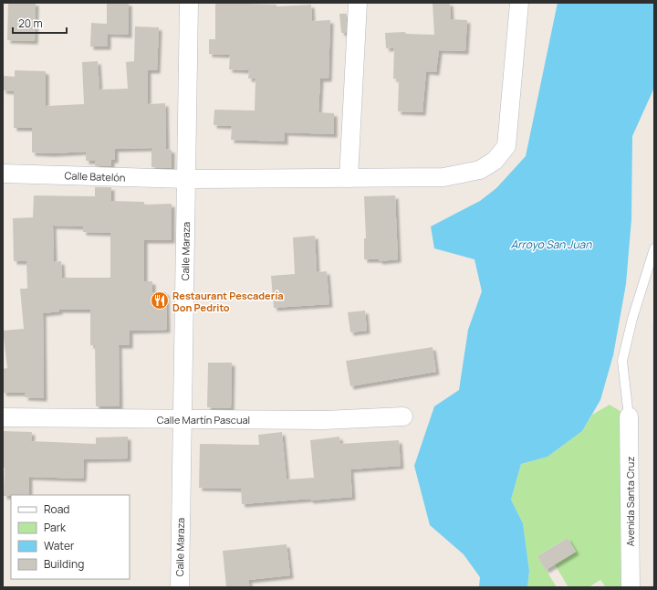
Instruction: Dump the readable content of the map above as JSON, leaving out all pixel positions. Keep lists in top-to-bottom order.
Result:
{
  "streets": {
    "street": [
      "Calle Batelón",
      "Calle Maraza",
      "Calle Martín Pascual",
      "Avenida Santa Cruz"
    ]
  },
  "crossings": [
    ["Calle Batelón", "Calle Maraza"],
    ["Calle Maraza", "Calle Martín Pascual"]
  ],
  "water": ["Arroyo San Juan"],
  "places": {
    "restaurant": ["Restaurant Pescadería Don Pedrito"]
  },
  "legend": [
    "Road",
    "Park",
    "Water",
    "Building"
  ],
  "scale_bar": "20 m"
}
